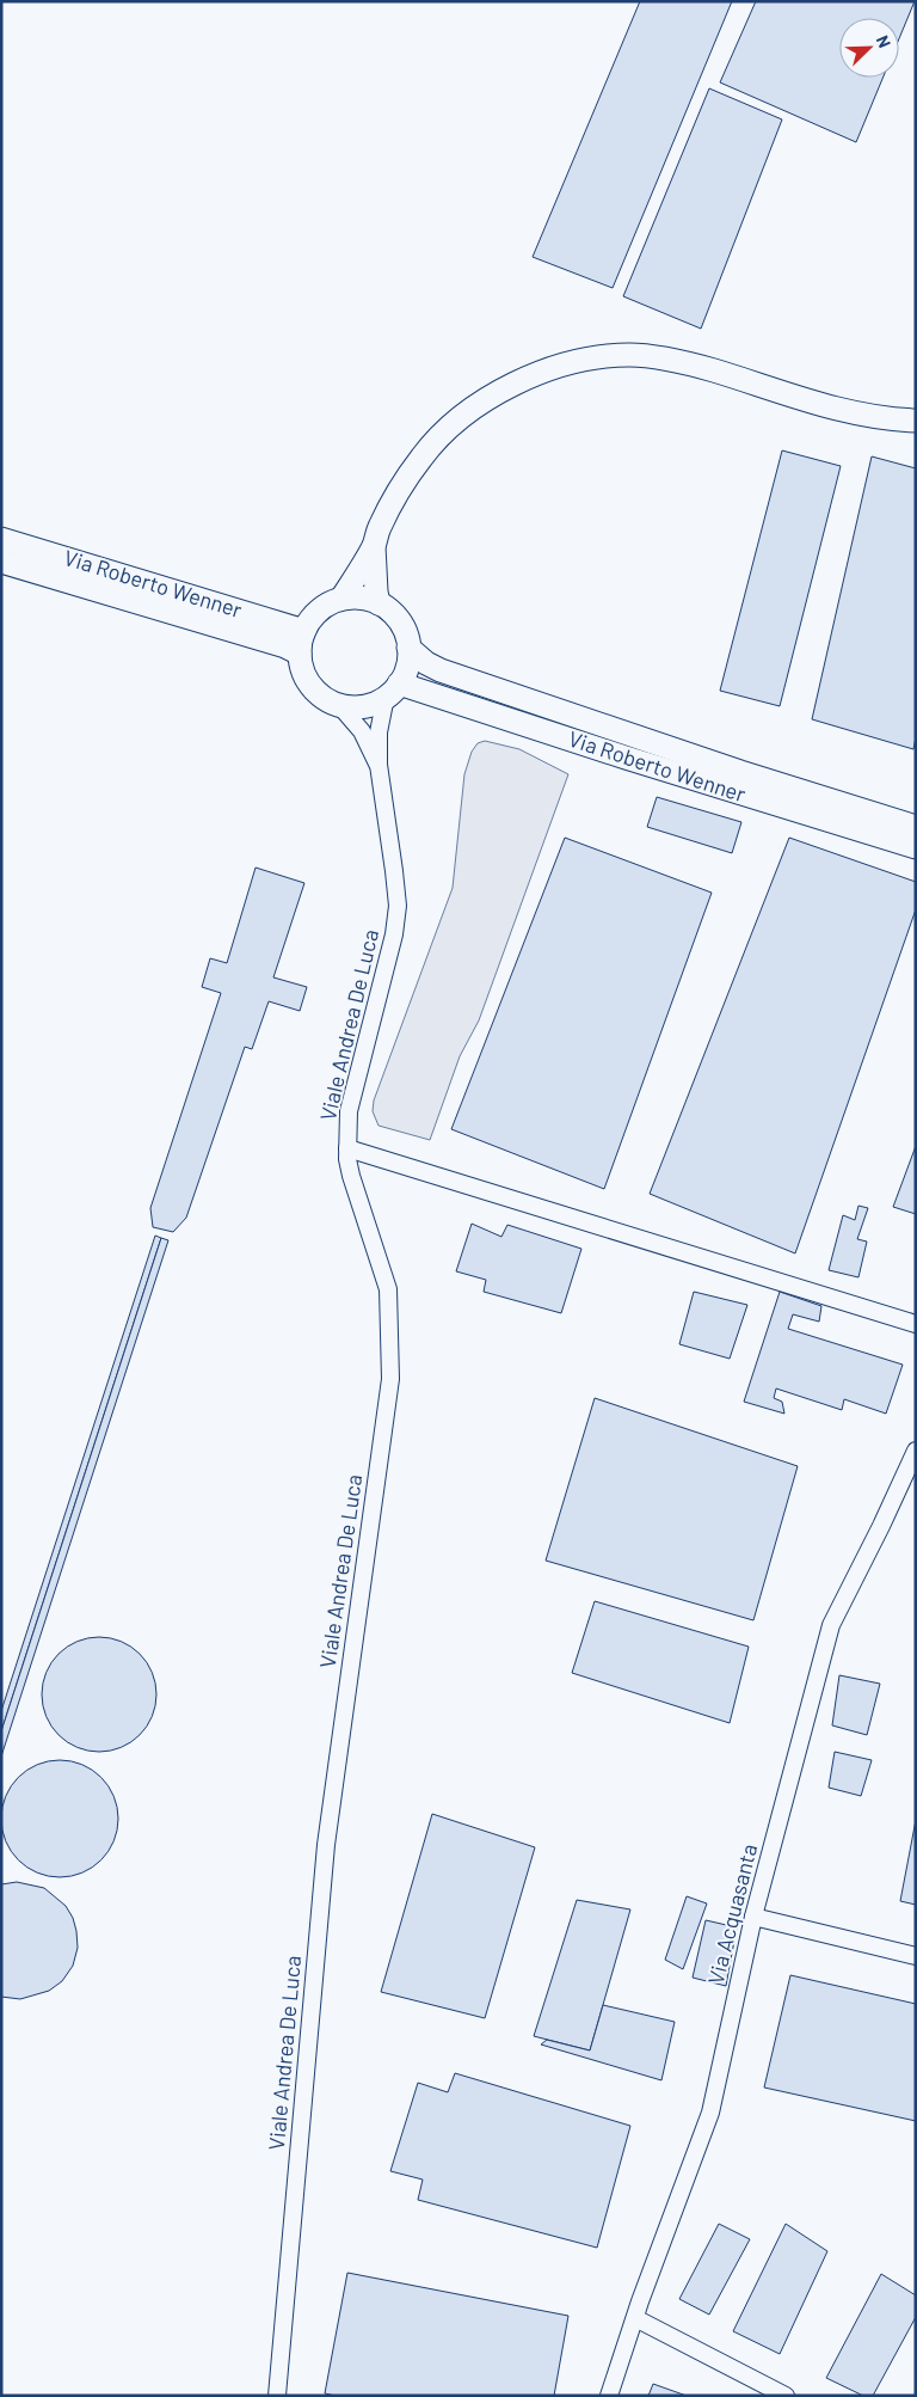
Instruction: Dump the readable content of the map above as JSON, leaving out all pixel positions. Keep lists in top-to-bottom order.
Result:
{
  "streets": {
    "main road": ["Via Roberto Wenner"],
    "street": ["Viale Andrea De Luca", "Via Acquasanta"]
  },
  "north": "top right"
}
